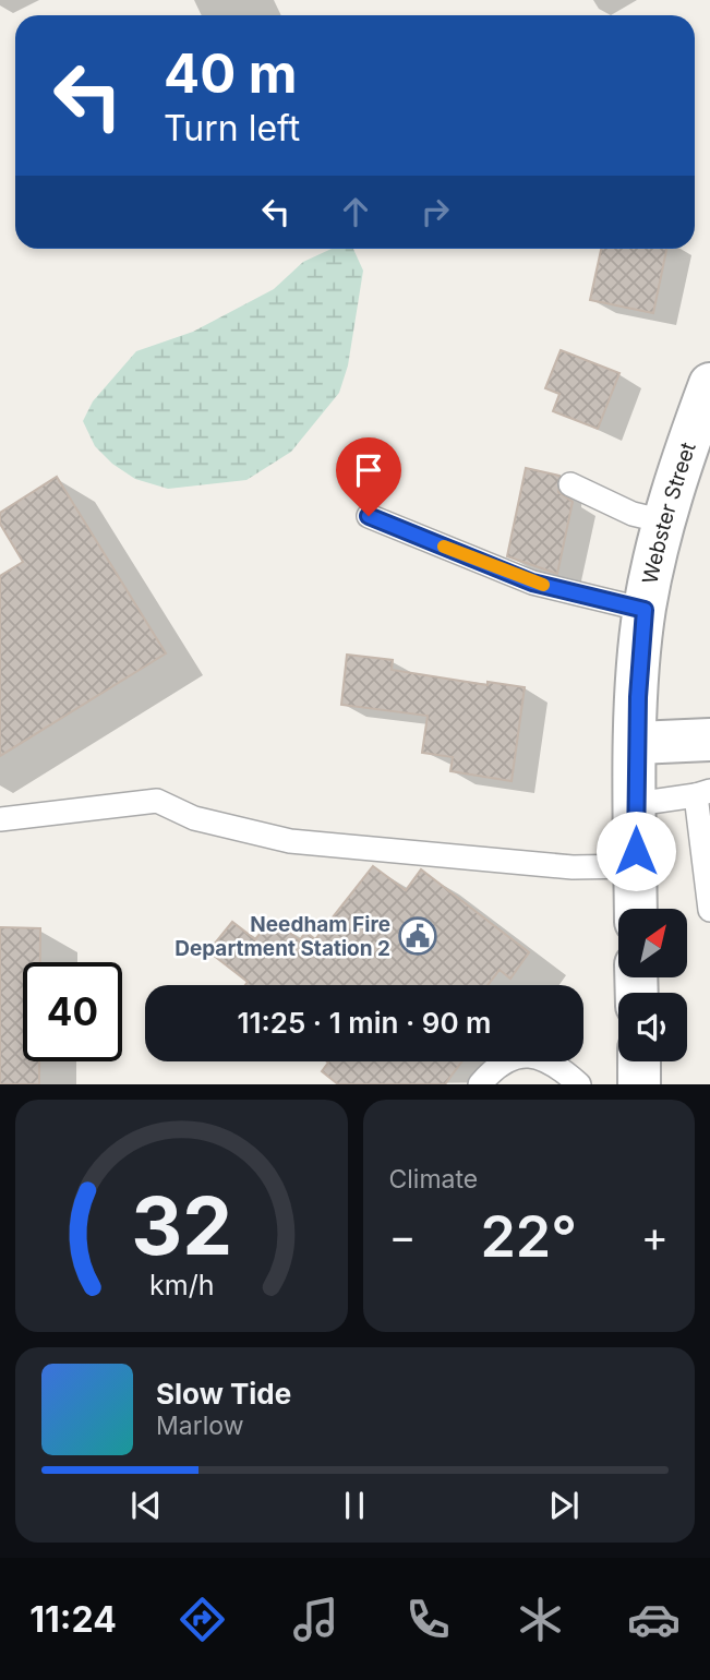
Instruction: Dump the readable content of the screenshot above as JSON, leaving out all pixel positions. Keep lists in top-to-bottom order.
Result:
{
  "streets": {
    "street": ["Webster Street"]
  },
  "places": {
    "public building": ["Needham Fire Department Station 2"]
  },
  "north": "top right",
  "page": {
    "turn": ["40 m", "Turn left"],
    "limit": "40",
    "trip": "11:25 · 1 min · 90 m",
    "tile": "Climate",
    "heat": ["−", "22°", "+"],
    "song": ["Slow Tide", "Marlow"],
    "tabs": "11:24",
    "gauge": ["32", "km/h"]
  }
}
